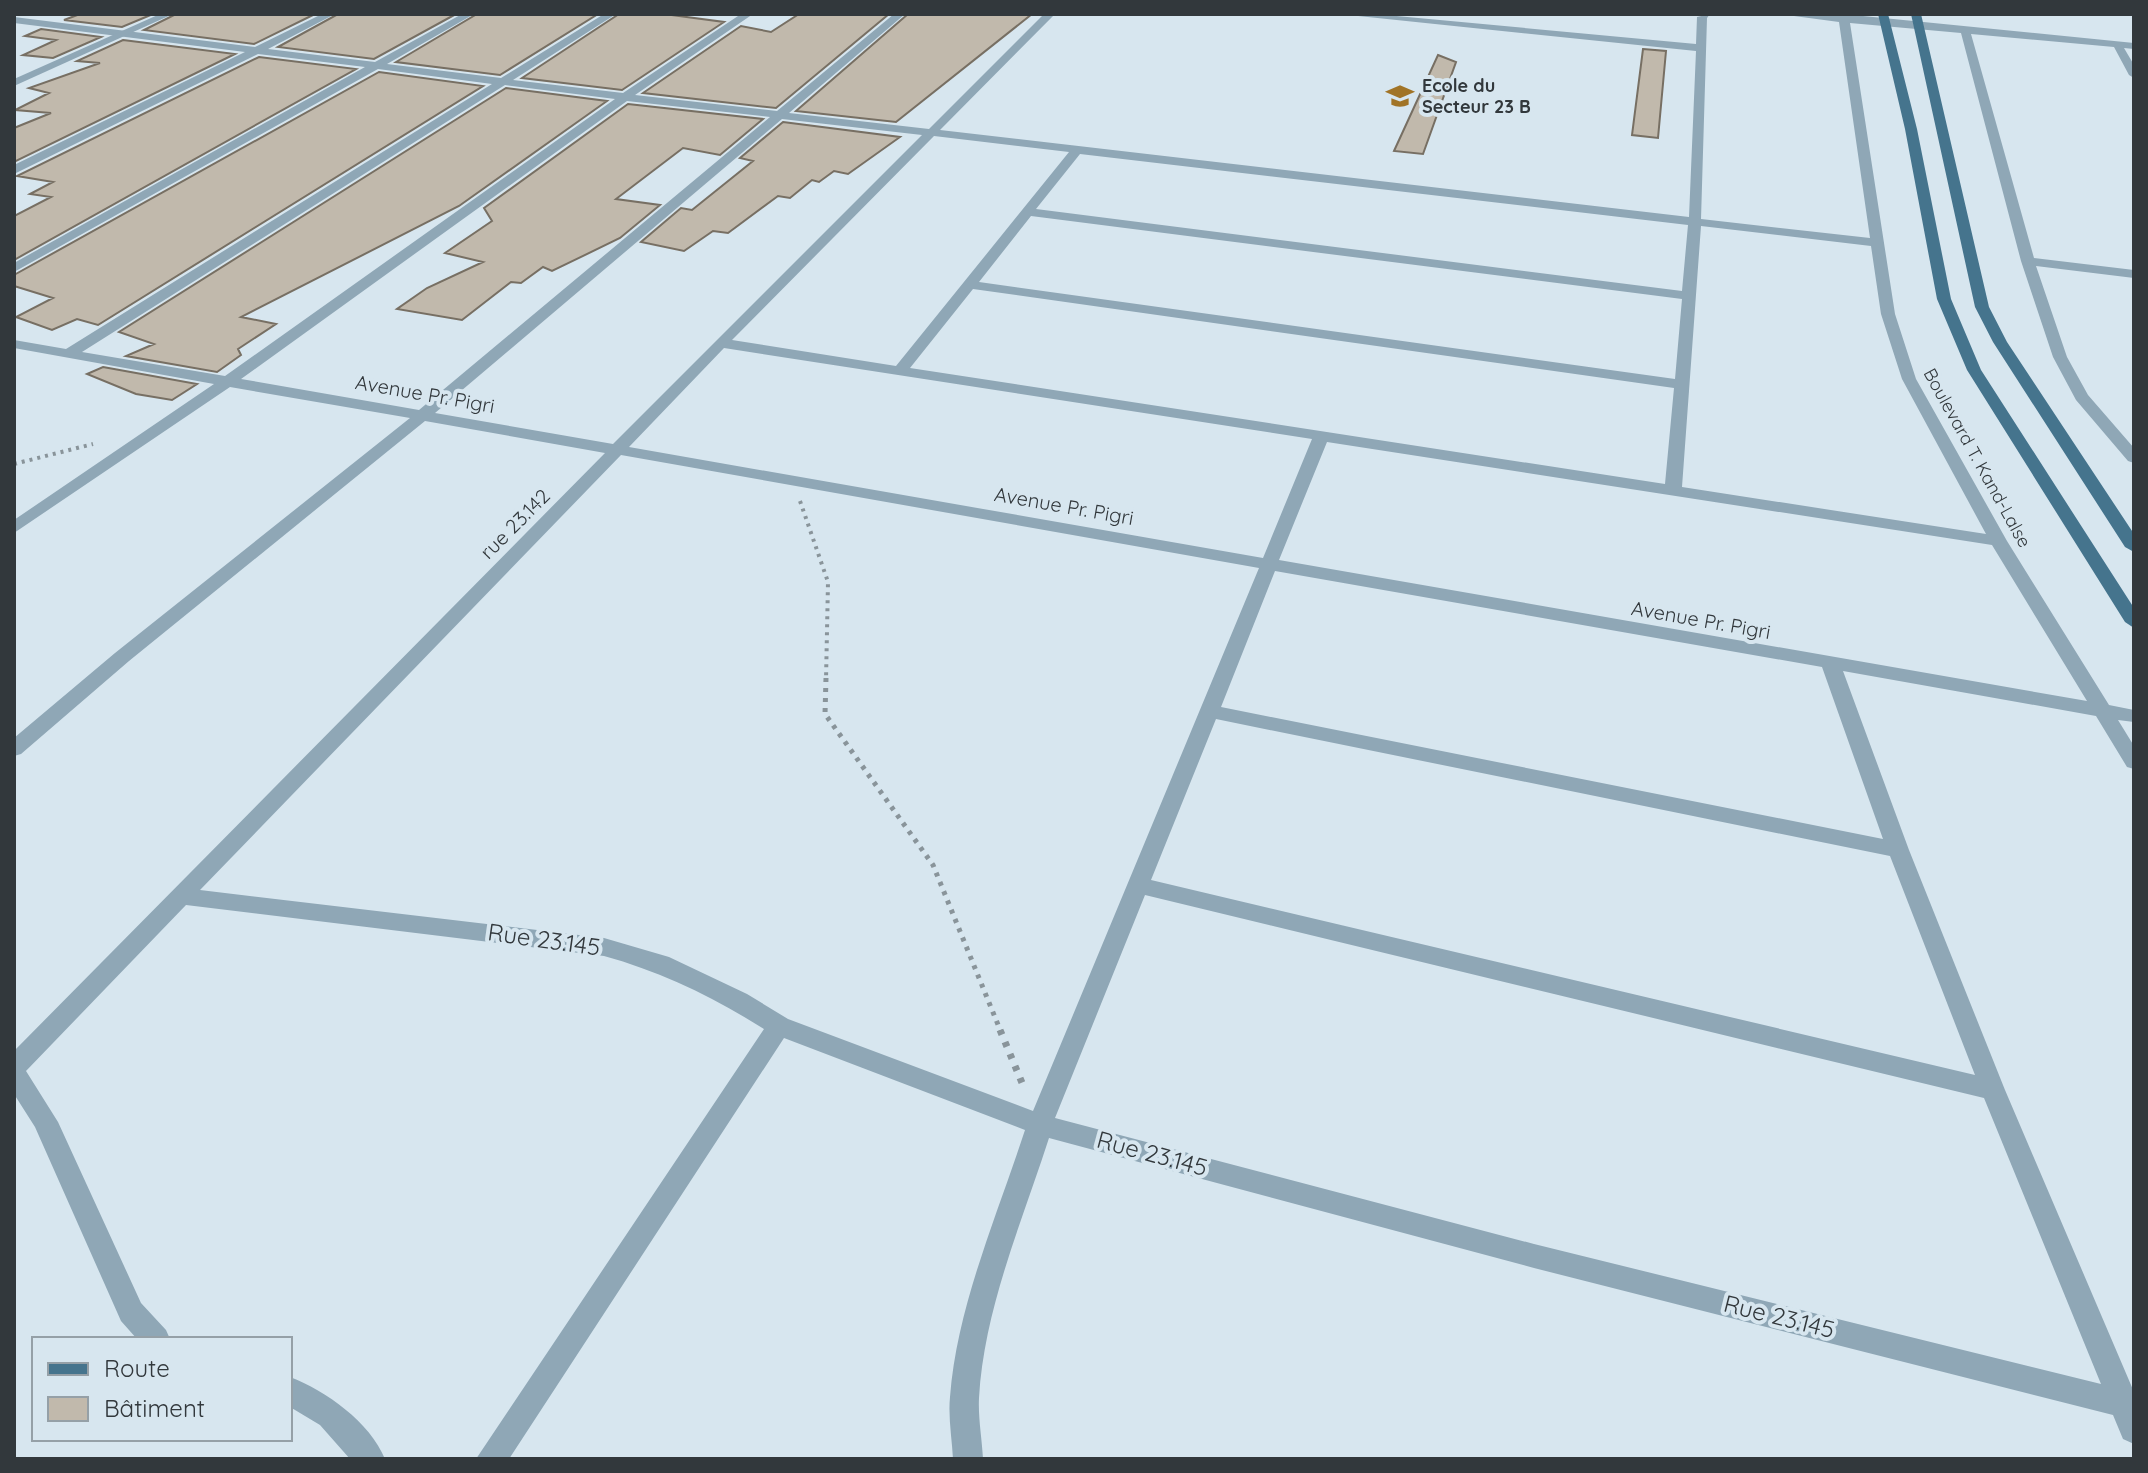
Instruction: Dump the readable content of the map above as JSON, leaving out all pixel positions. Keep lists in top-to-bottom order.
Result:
{
  "streets": {
    "street": [
      "Avenue Pr. Pigri",
      "Boulevard T. Kand-Lalse",
      "rue 23.142",
      "Rue 23.145"
    ]
  },
  "crossings": [
    ["Avenue Pr. Pigri", "Boulevard T. Kand-Lalse"],
    ["Avenue Pr. Pigri", "rue 23.142"],
    ["rue 23.142", "Rue 23.145"]
  ],
  "places": {
    "school or university": ["Ecole du Secteur 23 B"]
  },
  "legend": ["Route", "Bâtiment"]
}
